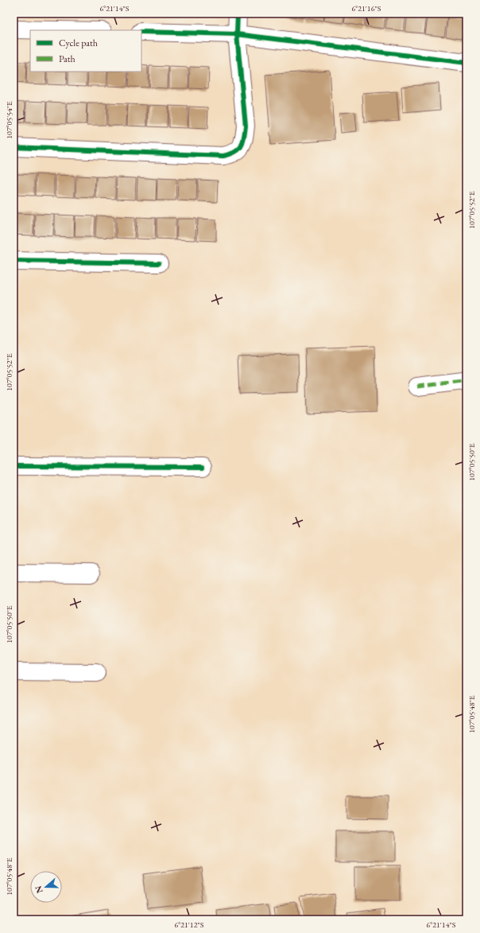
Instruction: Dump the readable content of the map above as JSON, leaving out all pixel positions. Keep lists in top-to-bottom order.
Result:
{
  "legend": ["Cycle path", "Path"],
  "north": "left",
  "coordinates": [
    "6°21'14\"S",
    "6°21'16\"S",
    "107°05'54\"E",
    "107°05'52\"E",
    "107°05'50\"E",
    "107°05'48\"E",
    "6°21'12\"S"
  ]
}
